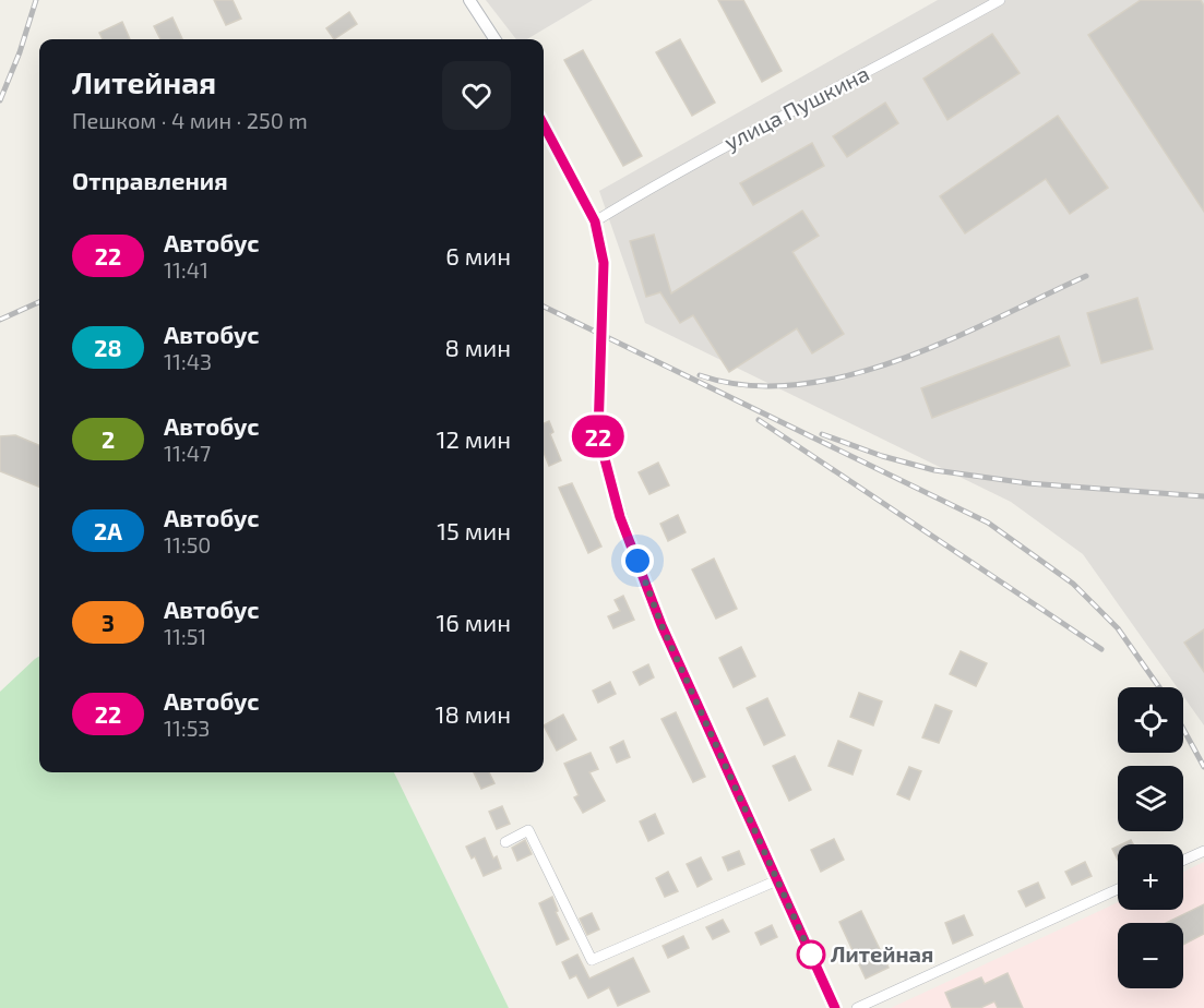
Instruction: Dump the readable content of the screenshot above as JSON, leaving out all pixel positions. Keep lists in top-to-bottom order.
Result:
{
  "streets": {
    "street": ["улица Пушкина"]
  },
  "places": ["Литейная"],
  "lines": ["bus line 22"],
  "page": {
    "on_map": "22",
    "heading": [
      ["Литейная", "Пешком · 4 мин · 250 m"],
      "Отправления"
    ],
    "list": [
      {
        "mark": "22",
        "name": "Автобус",
        "note": "11:41",
        "value": "6 мин"
      },
      {
        "mark": "28",
        "name": "Автобус",
        "note": "11:43",
        "value": "8 мин"
      },
      {
        "mark": "2",
        "name": "Автобус",
        "note": "11:47",
        "value": "12 мин"
      },
      {
        "mark": "2А",
        "name": "Автобус",
        "note": "11:50",
        "value": "15 мин"
      },
      {
        "mark": "3",
        "name": "Автобус",
        "note": "11:51",
        "value": "16 мин"
      },
      {
        "mark": "22",
        "name": "Автобус",
        "note": "11:53",
        "value": "18 мин"
      }
    ],
    "map_buttons": ["+", "−"]
  }
}
